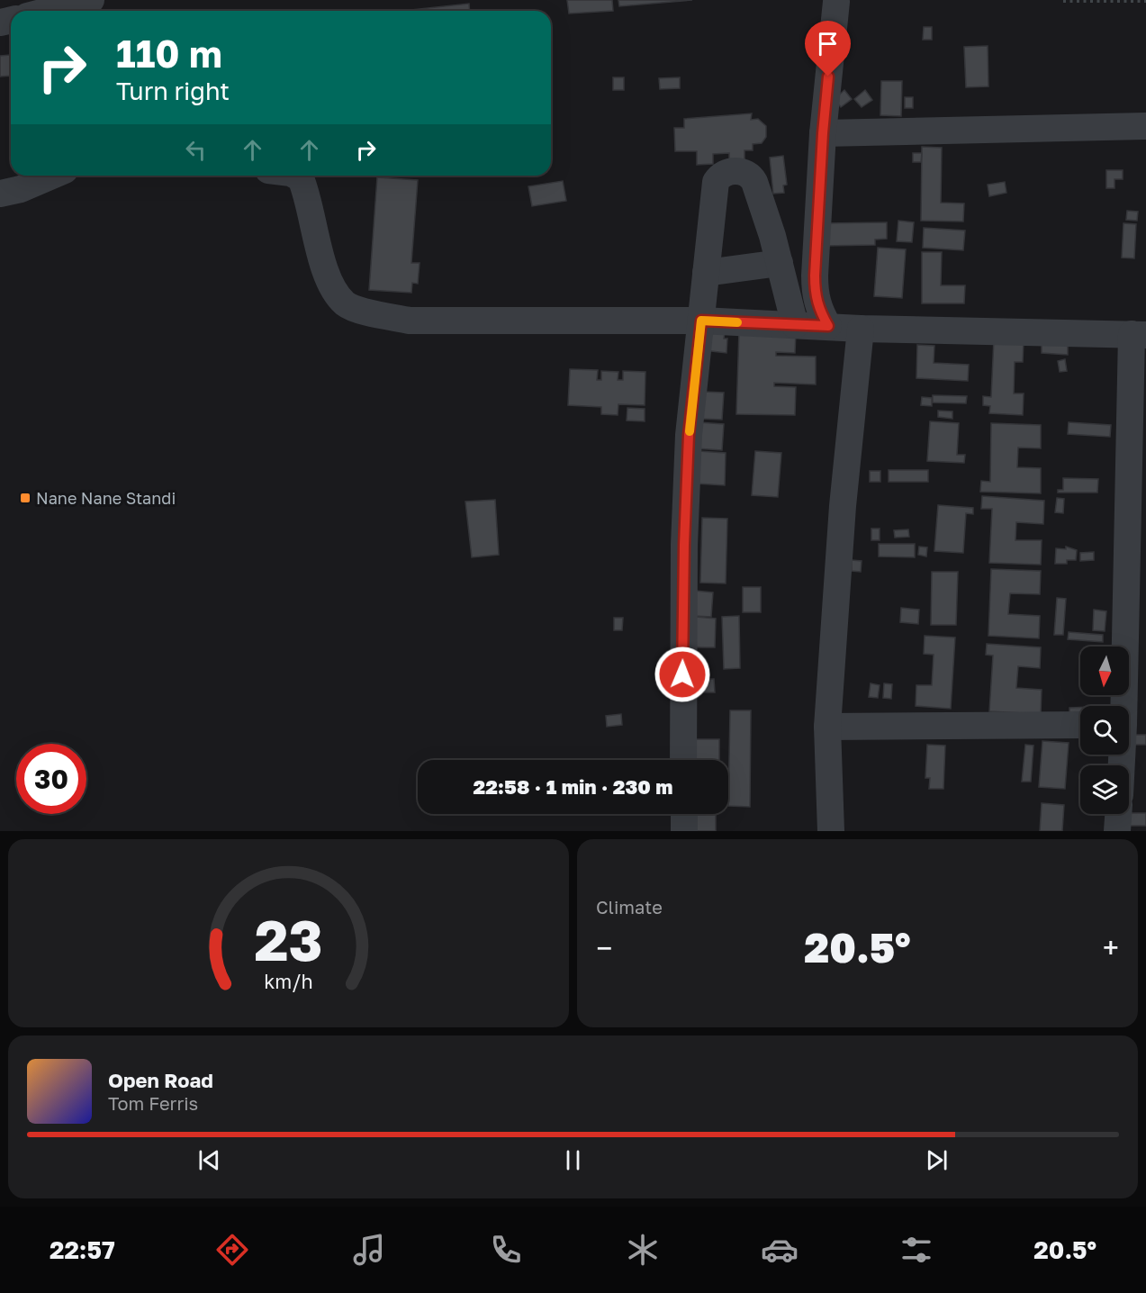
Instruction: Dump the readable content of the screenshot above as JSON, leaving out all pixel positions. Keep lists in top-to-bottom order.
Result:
{
  "places": {
    "transit": ["Nane Nane Standi"]
  },
  "north": "bottom",
  "page": {
    "turn": ["110 m", "Turn right"],
    "limit": "30",
    "trip": "22:58 · 1 min · 230 m",
    "tile": "Climate",
    "heat": ["−", "20.5°", "+"],
    "song": ["Open Road", "Tom Ferris"],
    "tabs": ["22:57", "20.5°"],
    "gauge": ["23", "km/h"]
  }
}
